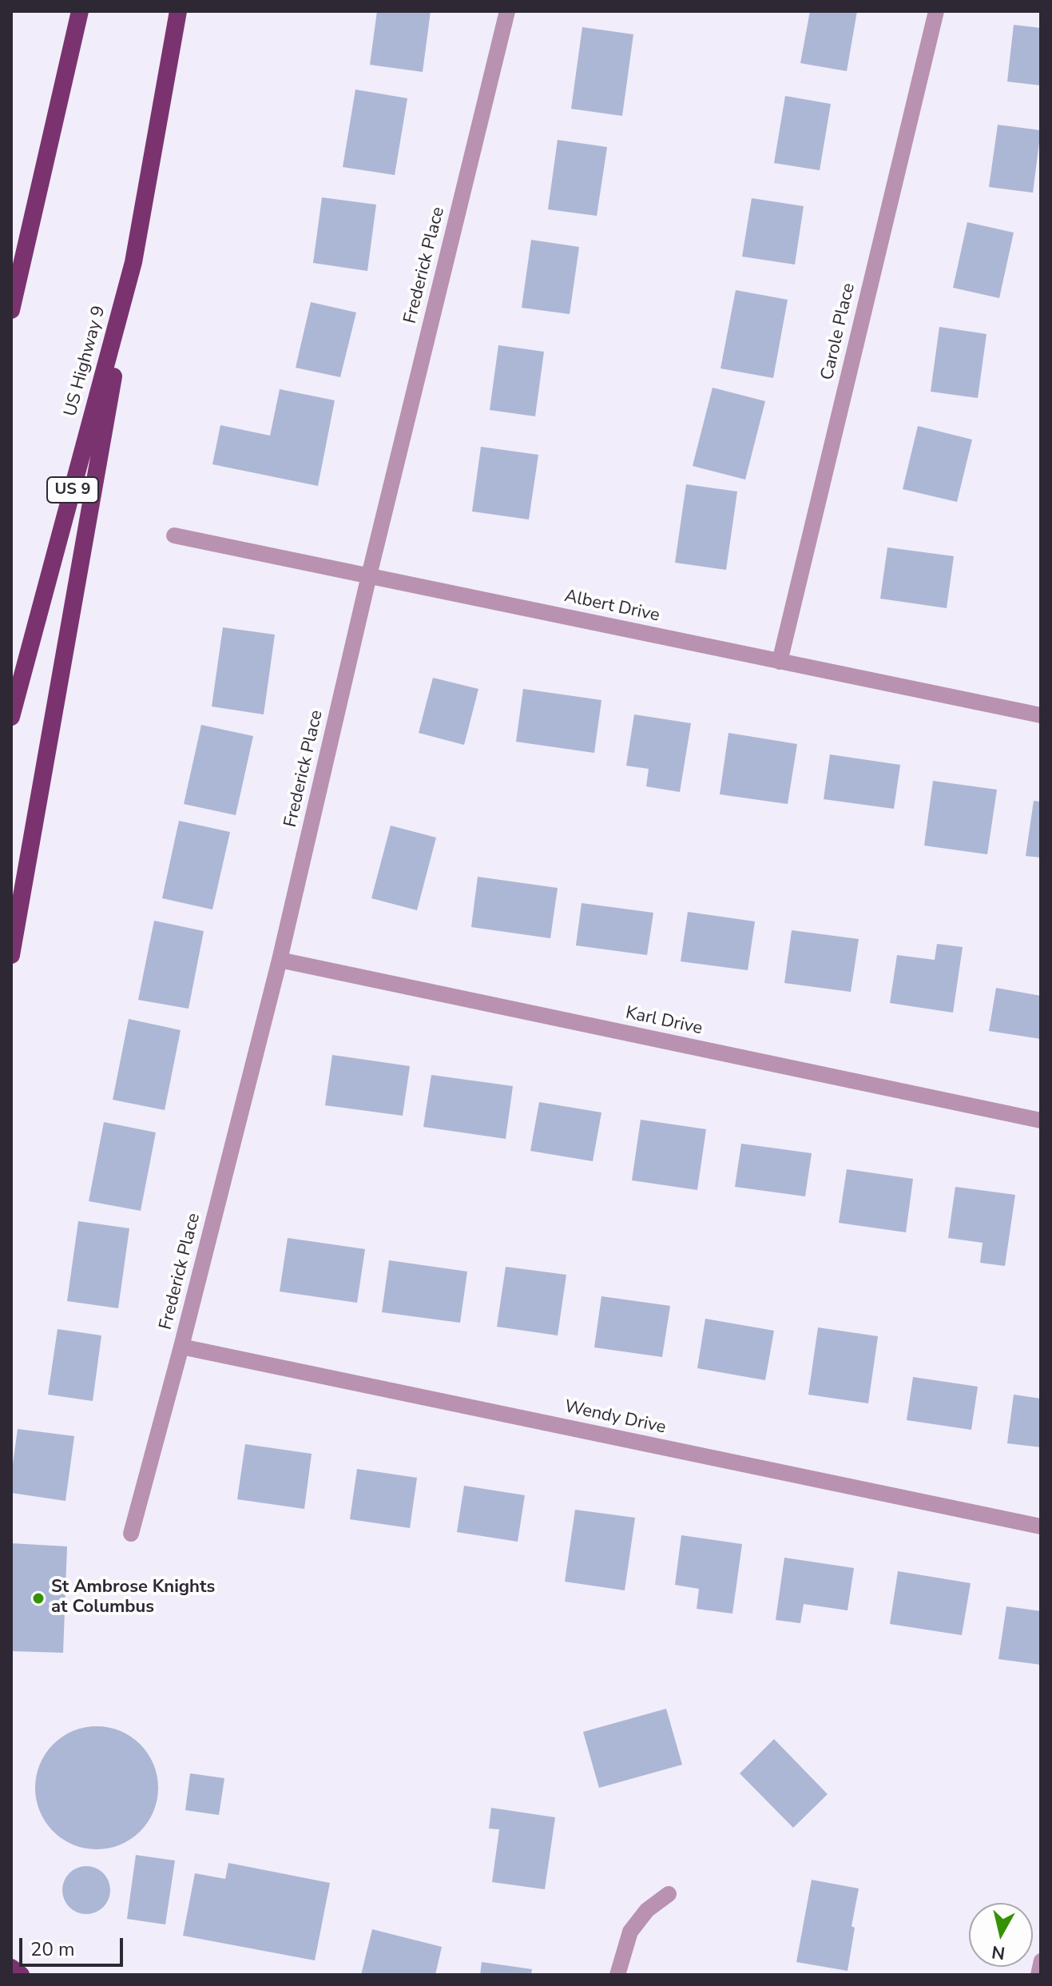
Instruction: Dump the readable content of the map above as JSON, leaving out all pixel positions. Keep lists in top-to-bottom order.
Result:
{
  "streets": {
    "highway": ["US Highway 9", "US 9"],
    "street": [
      "Frederick Place",
      "Carole Place",
      "Albert Drive",
      "Karl Drive",
      "Wendy Drive"
    ]
  },
  "crossings": [
    ["Frederick Place", "Albert Drive"],
    ["Frederick Place", "Karl Drive"],
    ["Frederick Place", "Wendy Drive"],
    ["Carole Place", "Albert Drive"]
  ],
  "places": ["St Ambrose Knights at Columbus"],
  "scale_bar": "20 m",
  "north": "bottom"
}
